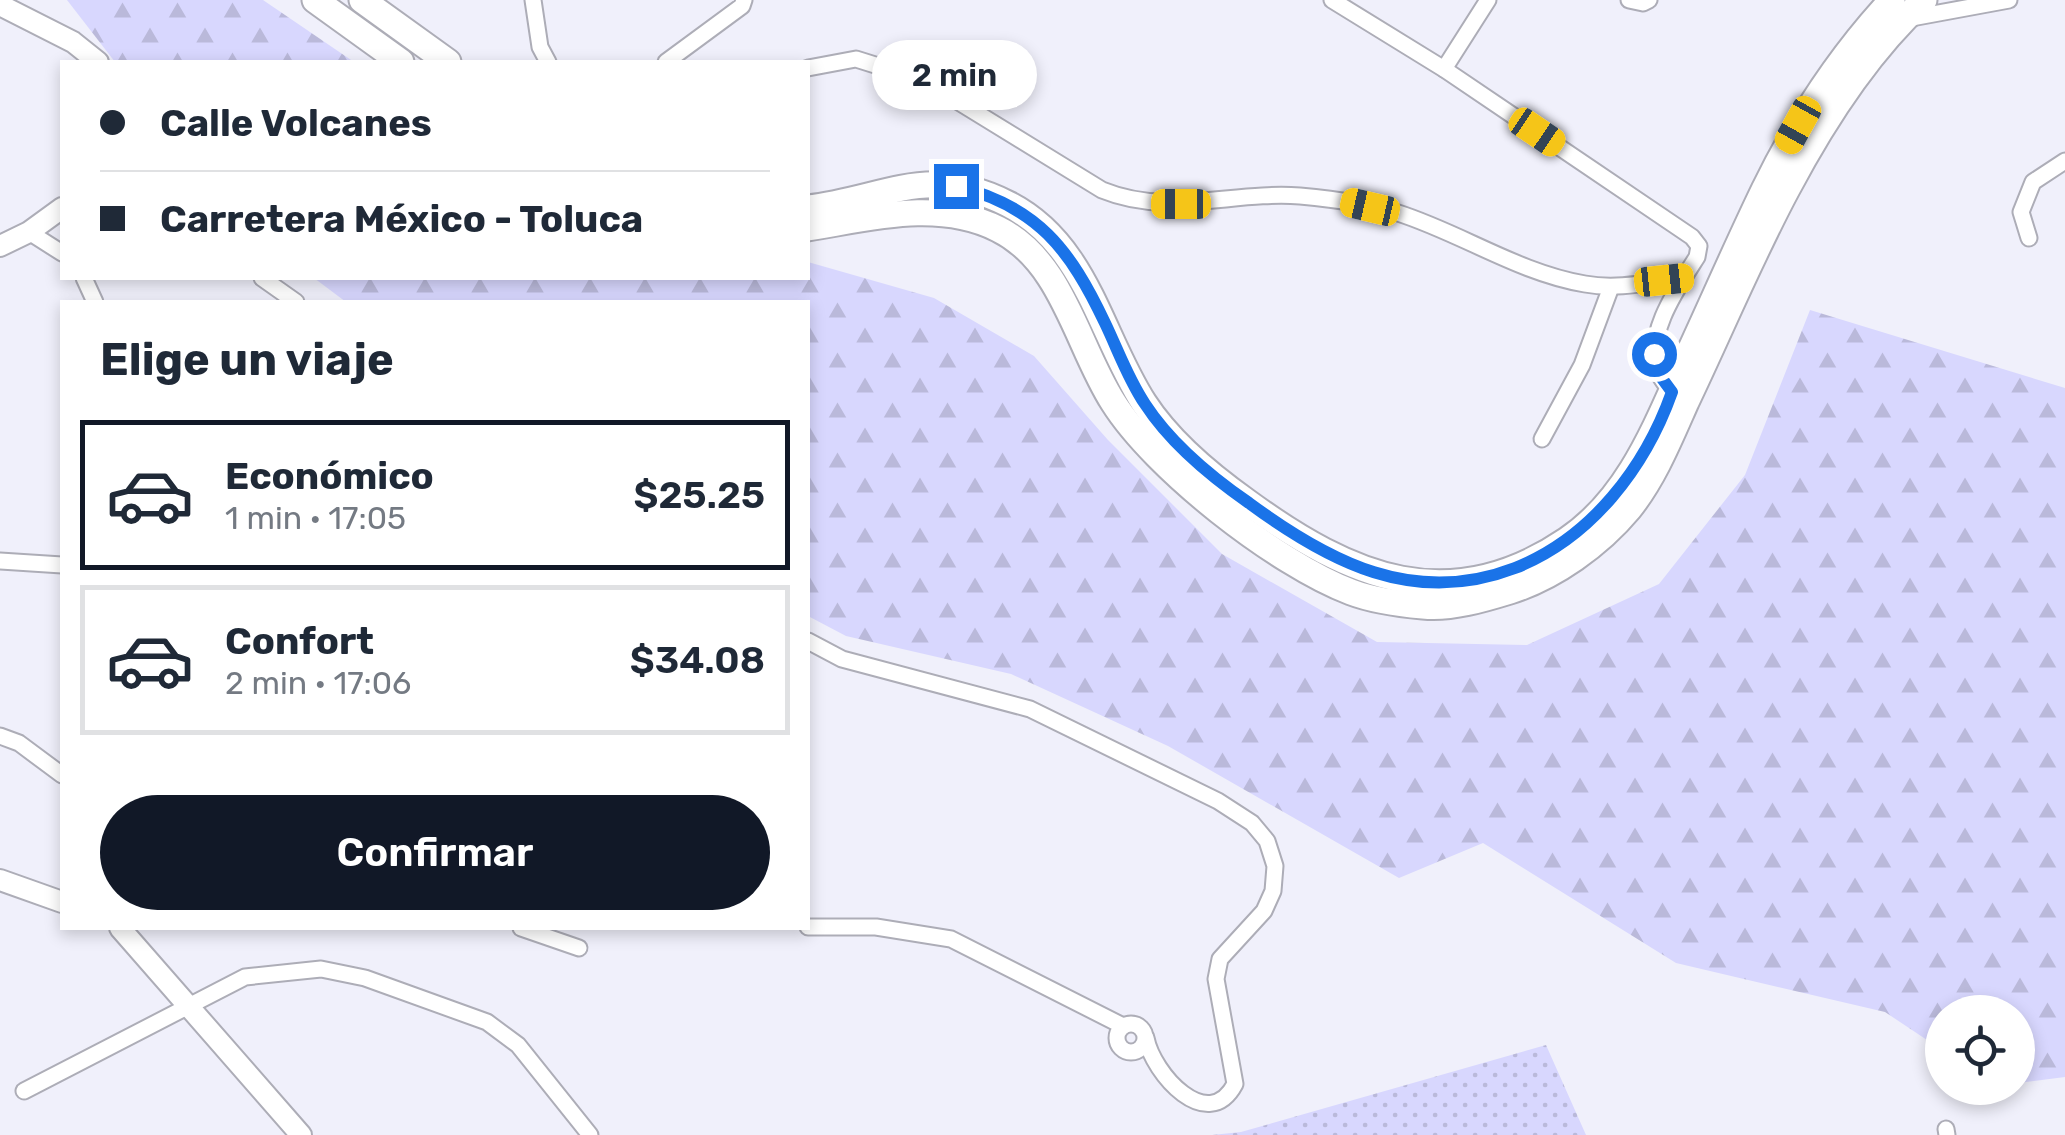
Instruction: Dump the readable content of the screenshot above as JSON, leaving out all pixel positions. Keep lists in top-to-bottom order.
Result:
{
  "page": {
    "bubble": "2 min",
    "banner": ["Calle Volcanes", "Carretera México - Toluca"],
    "heading": "Elige un viaje",
    "list": [
      {
        "name": "Económico",
        "note": "1 min · 17:05",
        "value": "$25.25"
      },
      {
        "name": "Confort",
        "note": "2 min · 17:06",
        "value": "$34.08"
      }
    ],
    "buttons": "Confirmar"
  }
}
